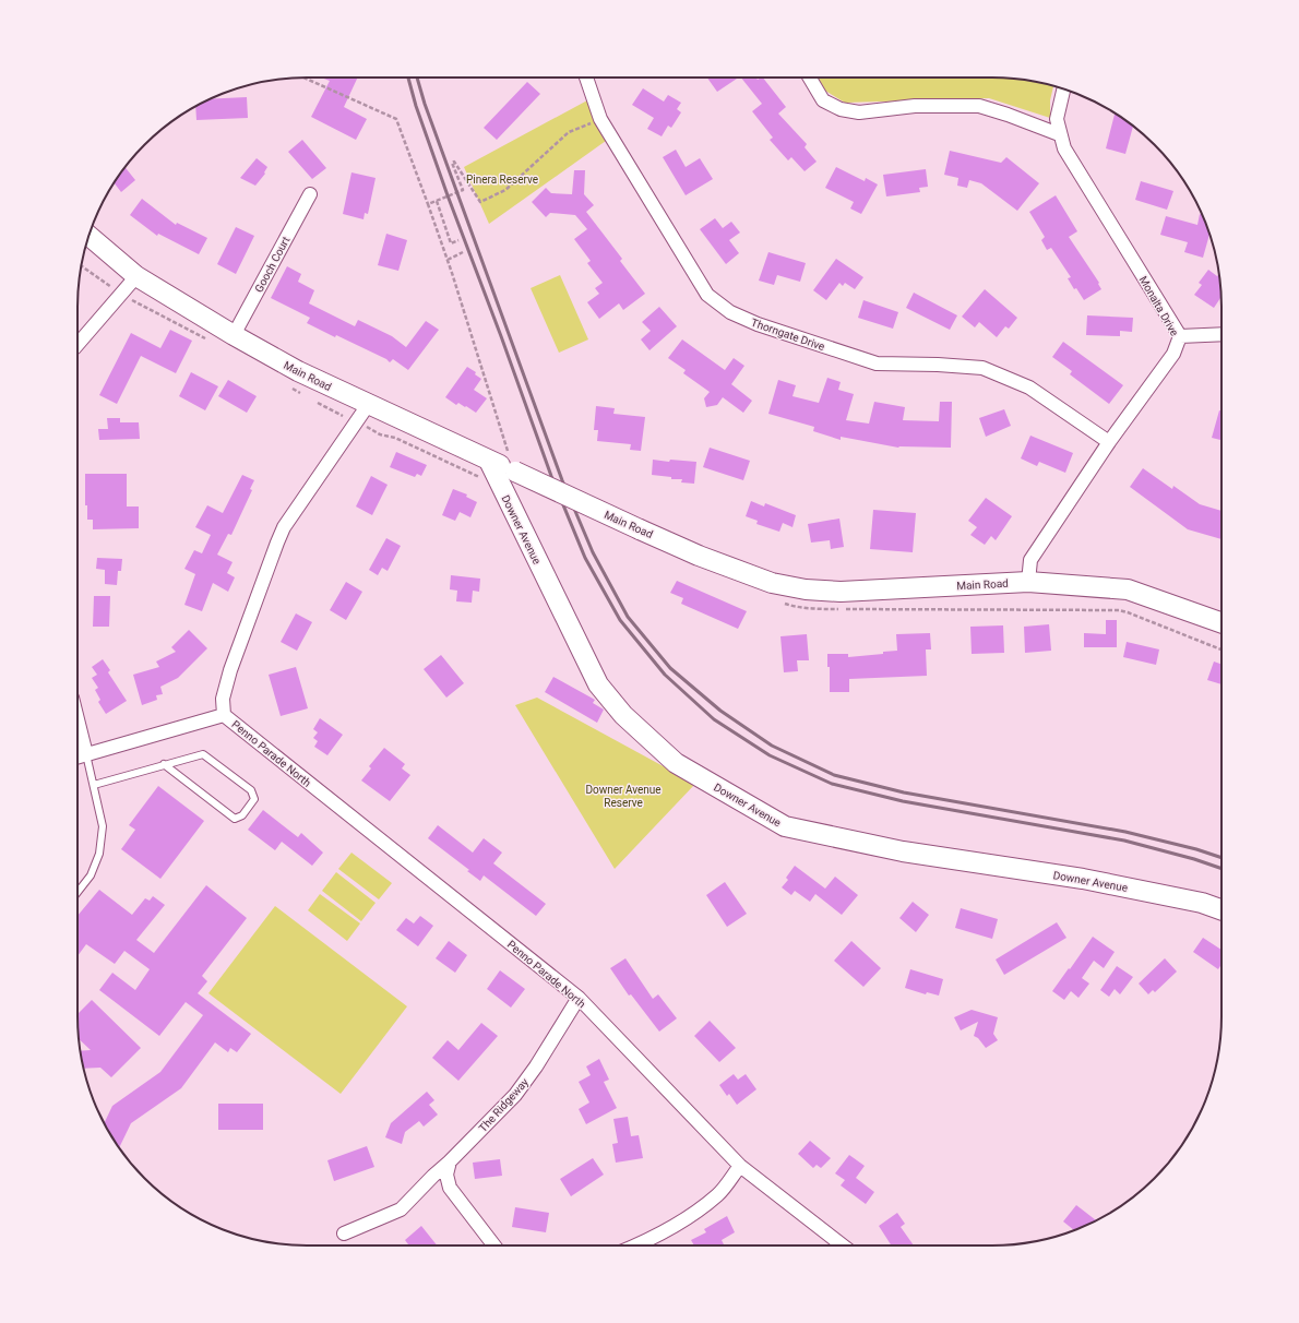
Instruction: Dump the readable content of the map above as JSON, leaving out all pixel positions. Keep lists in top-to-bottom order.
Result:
{
  "streets": {
    "main road": ["Main Road", "Downer Avenue"],
    "street": [
      "Gooch Court",
      "Monalta Drive",
      "Thorngate Drive",
      "Penno Parade North",
      "The Ridgeway"
    ]
  },
  "crossings": [
    ["Gooch Court", "Main Road"],
    ["Monalta Drive", "Thorngate Drive"],
    ["Monalta Drive", "Main Road"],
    ["Main Road", "Downer Avenue"],
    ["Main Road", "Penno Parade North"],
    ["Penno Parade North", "The Ridgeway"]
  ],
  "parks": ["Pinera Reserve", "Downer Avenue Reserve"]
}
